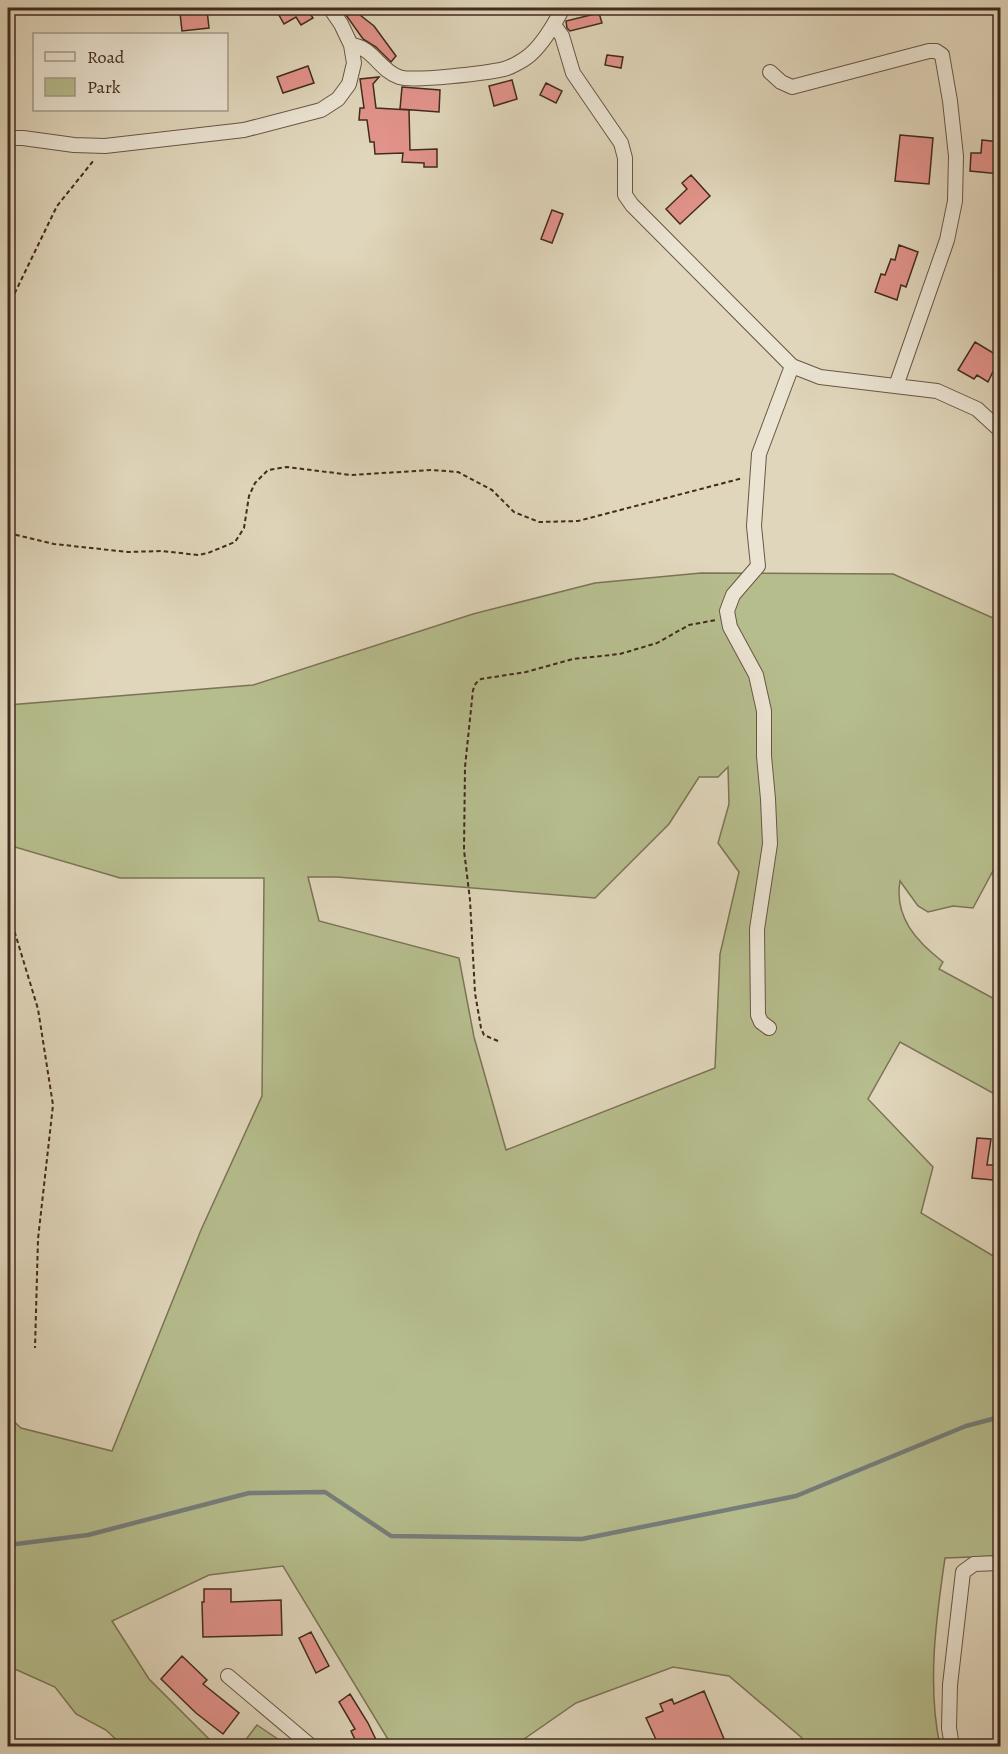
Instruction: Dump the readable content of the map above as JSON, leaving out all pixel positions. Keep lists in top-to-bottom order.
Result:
{
  "legend": ["Road", "Park"]
}
